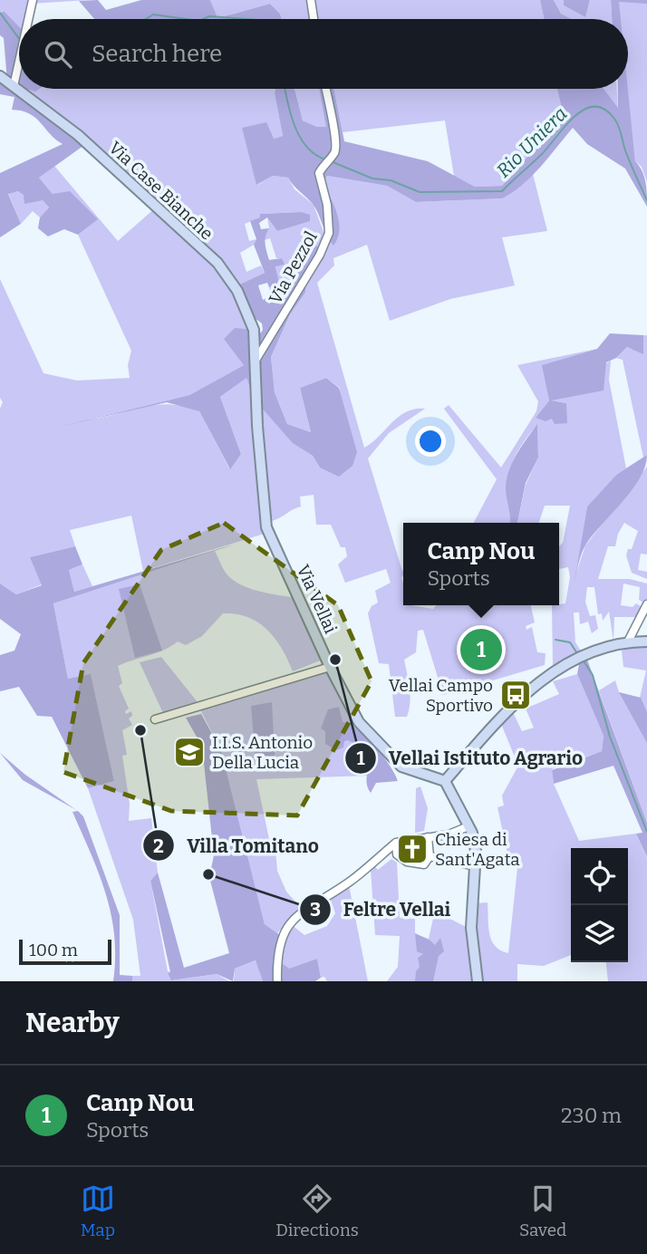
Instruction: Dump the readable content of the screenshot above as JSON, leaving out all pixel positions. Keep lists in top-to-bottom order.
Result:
{
  "streets": {
    "street": ["Via Case Bianche", "Via Pezzol", "Via Vellai"]
  },
  "crossings": [
    ["Via Case Bianche", "Via Pezzol"],
    ["Via Case Bianche", "Via Vellai"],
    ["Via Pezzol", "Via Vellai"]
  ],
  "water": ["Rio Uniera"],
  "places": {
    "other": ["Vellai Istituto Agrario", "Villa Tomitano", "Feltre Vellai"],
    "bus stop": ["Vellai Campo Sportivo"],
    "school or university": ["I.I.S. Antonio Della Lucia"],
    "church": ["Chiesa di Sant'Agata"]
  },
  "scale_bar": "100 m",
  "page": {
    "search": "Search here",
    "popup": ["Canp Nou", "Sports"],
    "pins": "1",
    "scale": "100 m",
    "heading": "Nearby",
    "list": [
      {
        "mark": "1",
        "name": "Canp Nou",
        "note": "Sports",
        "value": "230 m"
      }
    ],
    "nav": ["Map", "Directions", "Saved"]
  }
}
